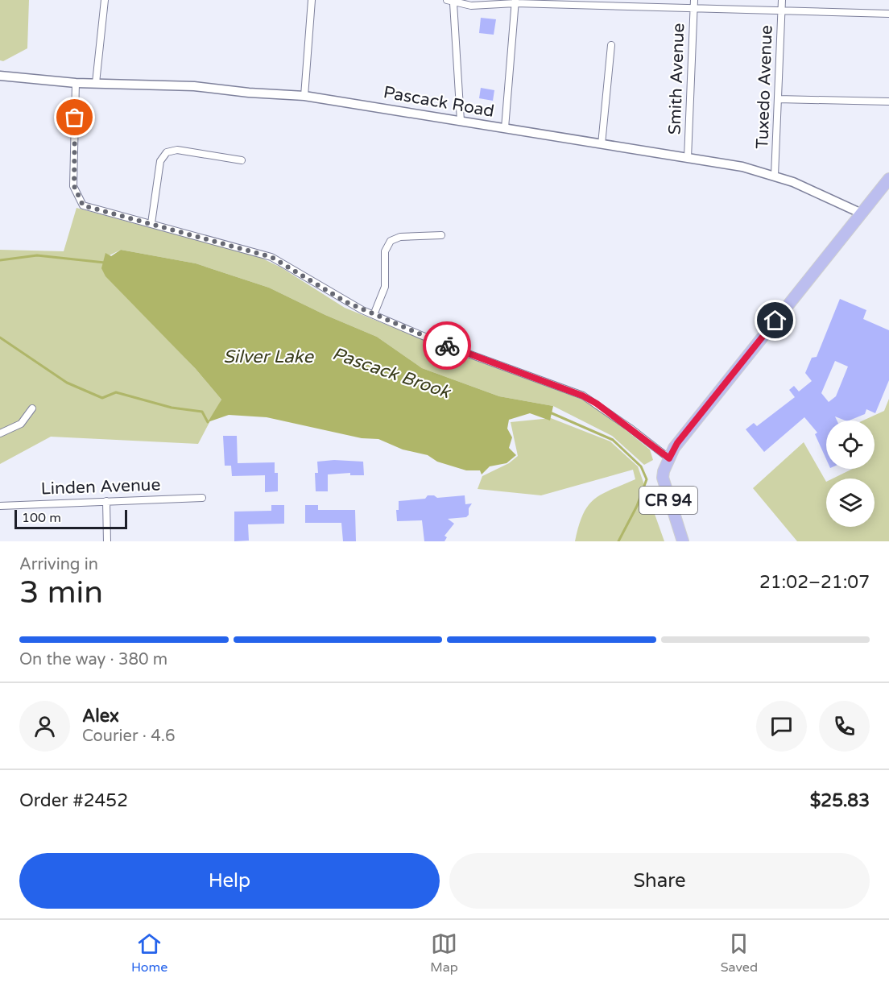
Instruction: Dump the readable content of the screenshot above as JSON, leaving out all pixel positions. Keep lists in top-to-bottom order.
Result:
{
  "streets": {
    "main road": ["CR 94"],
    "street": [
      "Smith Avenue",
      "Tuxedo Avenue",
      "Pascack Road",
      "Linden Avenue"
    ]
  },
  "crossings": [
    ["Smith Avenue", "Pascack Road"],
    ["Tuxedo Avenue", "Pascack Road"],
    ["Pascack Road", "CR 94"]
  ],
  "water": ["Silver Lake", "Pascack Brook"],
  "scale_bar": "100 m",
  "page": {
    "scale": "100 m",
    "heading": ["3 min", "Arriving in", "21:02–21:07"],
    "panel": [
      "Alex",
      "Courier · 4.6",
      "Order #2452",
      "$25.83"
    ],
    "bar": "On the way · 380 m",
    "buttons": ["Help", "Share"],
    "tabs": ["Home", "Map", "Saved"]
  }
}
